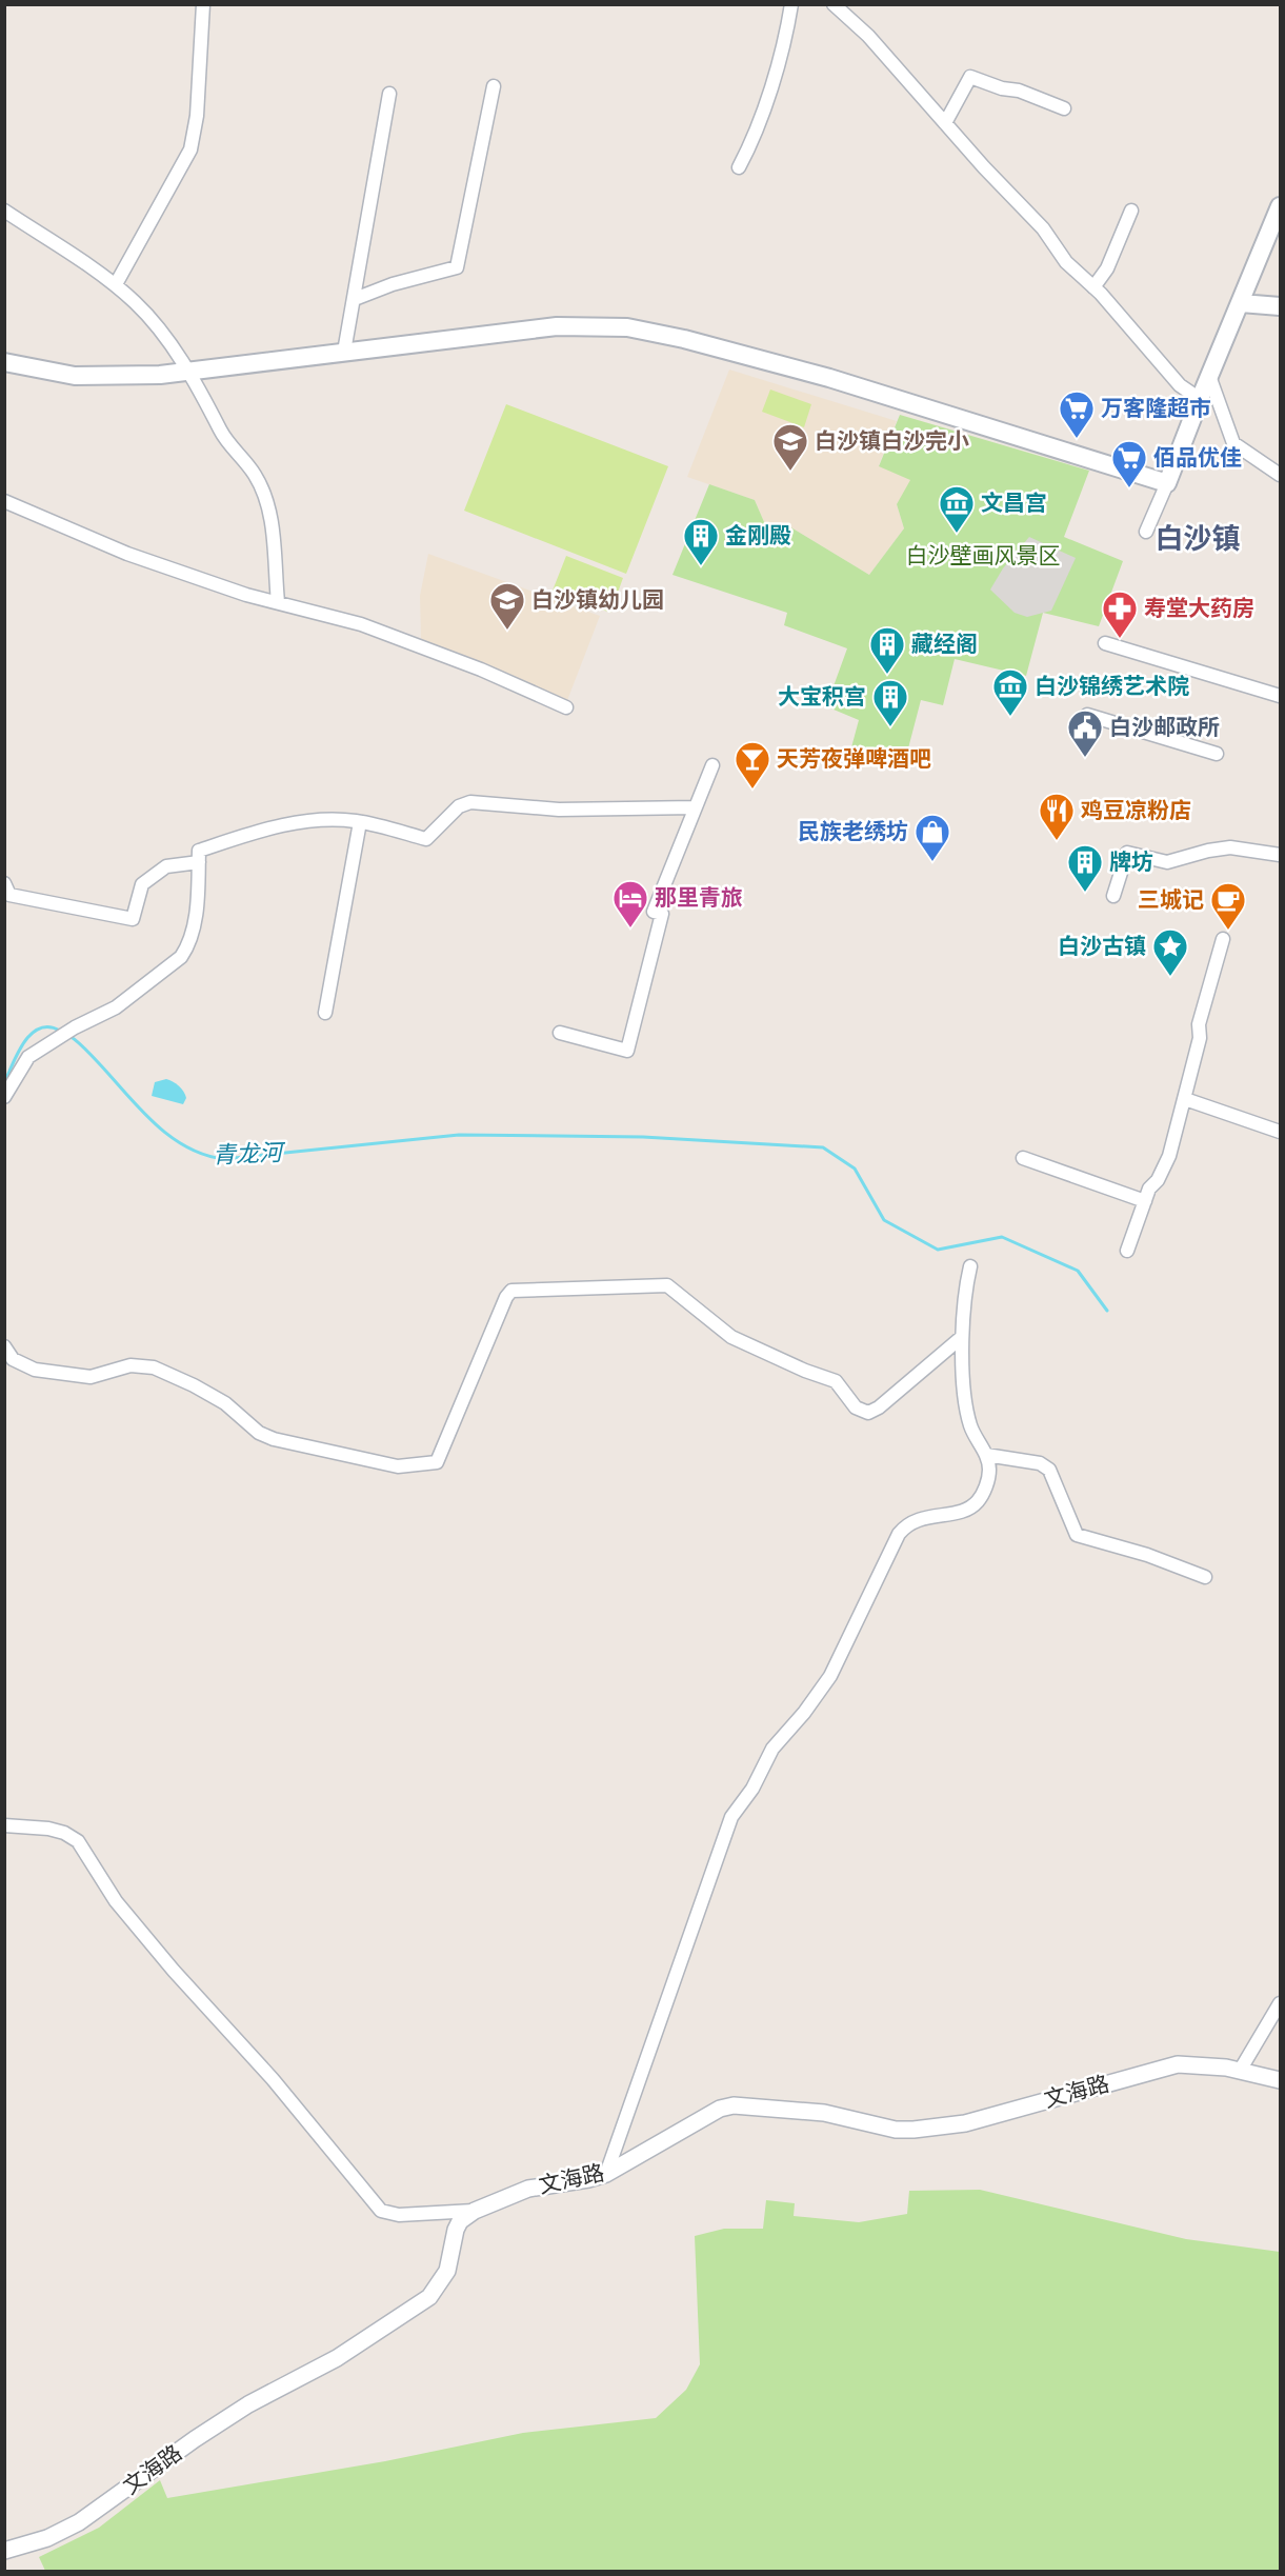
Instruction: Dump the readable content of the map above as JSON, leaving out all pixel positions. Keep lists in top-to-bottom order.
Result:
{
  "streets": {
    "street": ["文海路"]
  },
  "districts": ["白沙镇"],
  "water": ["青龙河"],
  "parks": ["白沙壁画风景区"],
  "places": {
    "supermarket": ["万客隆超市", "佰品优佳"],
    "school or university": ["白沙镇白沙完小", "白沙镇幼儿园"],
    "museum": ["文昌宫", "白沙锦绣艺术院"],
    "building": [
      "金刚殿",
      "藏经阁",
      "大宝积宫",
      "牌坊"
    ],
    "pharmacy": ["寿堂大药房"],
    "public building": ["白沙邮政所"],
    "bar": ["天芳夜弹啤酒吧"],
    "restaurant": ["鸡豆凉粉店"],
    "shop": ["民族老绣坊"],
    "hotel": ["那里青旅"],
    "cafe": ["三城记"],
    "place": ["白沙古镇"]
  }
}
